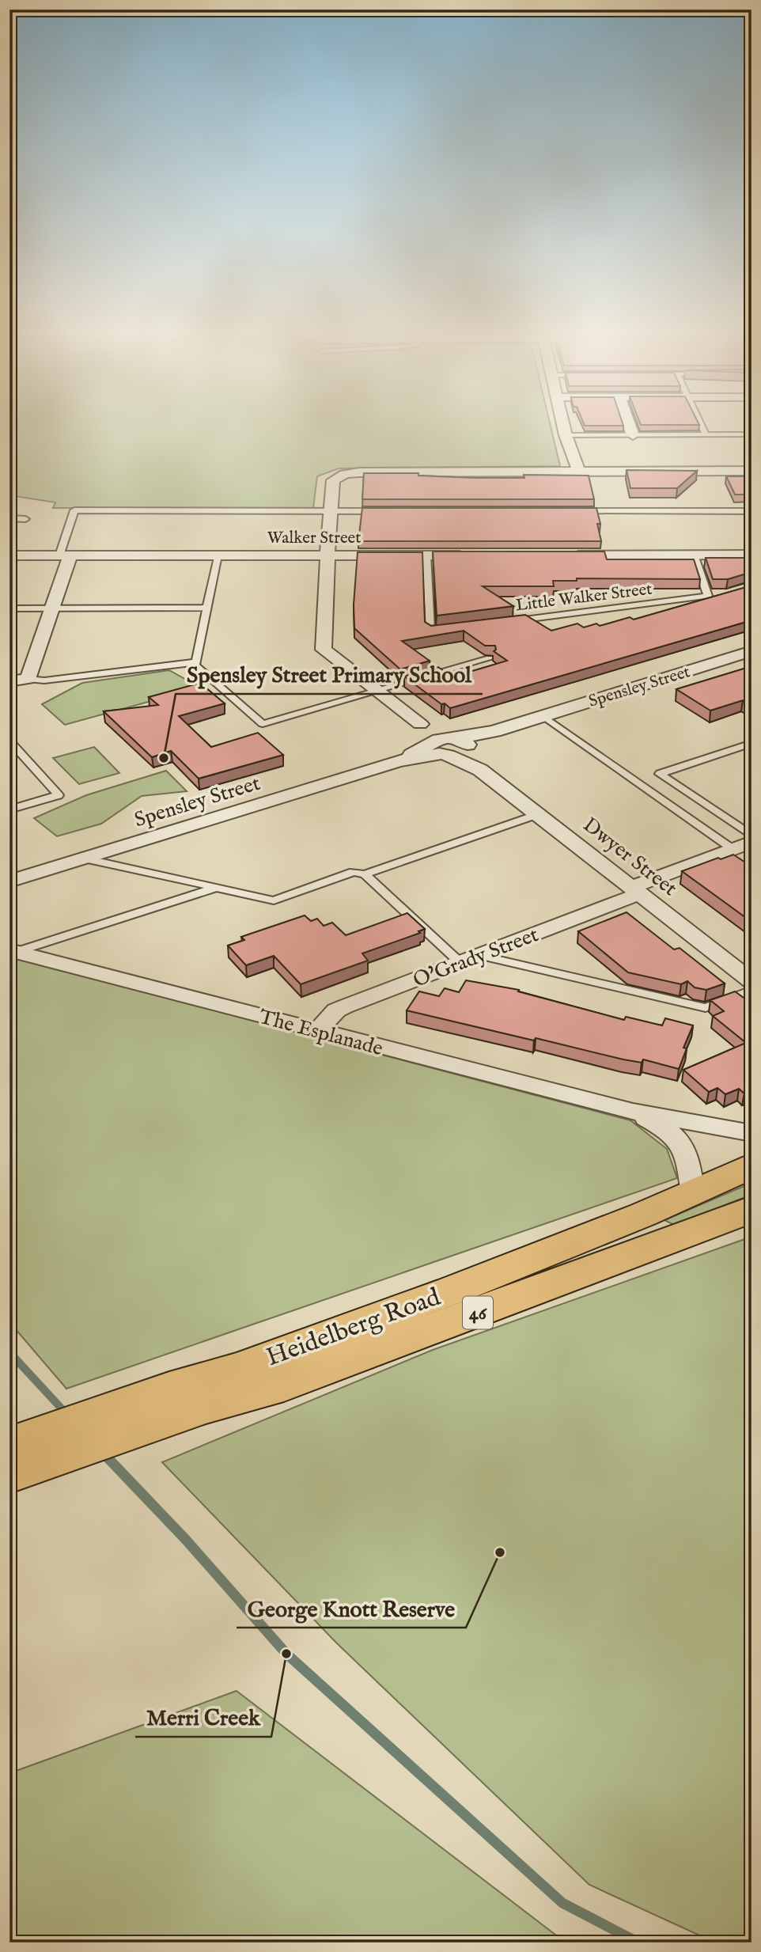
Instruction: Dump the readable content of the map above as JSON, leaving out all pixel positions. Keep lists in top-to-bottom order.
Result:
{
  "streets": {
    "main road": ["46", "Heidelberg Road"],
    "street": [
      "Walker Street",
      "Spensley Street",
      "Dwyer Street",
      "O'Grady Street",
      "The Esplanade"
    ],
    "lane": ["Little Walker Street"]
  },
  "crossings": [
    ["Spensley Street", "Dwyer Street"],
    ["Dwyer Street", "O'Grady Street"],
    ["O'Grady Street", "The Esplanade"],
    ["The Esplanade", "Heidelberg Road"]
  ],
  "places": ["Spensley Street Primary School", "George Knott Reserve", "Merri Creek"]
}
